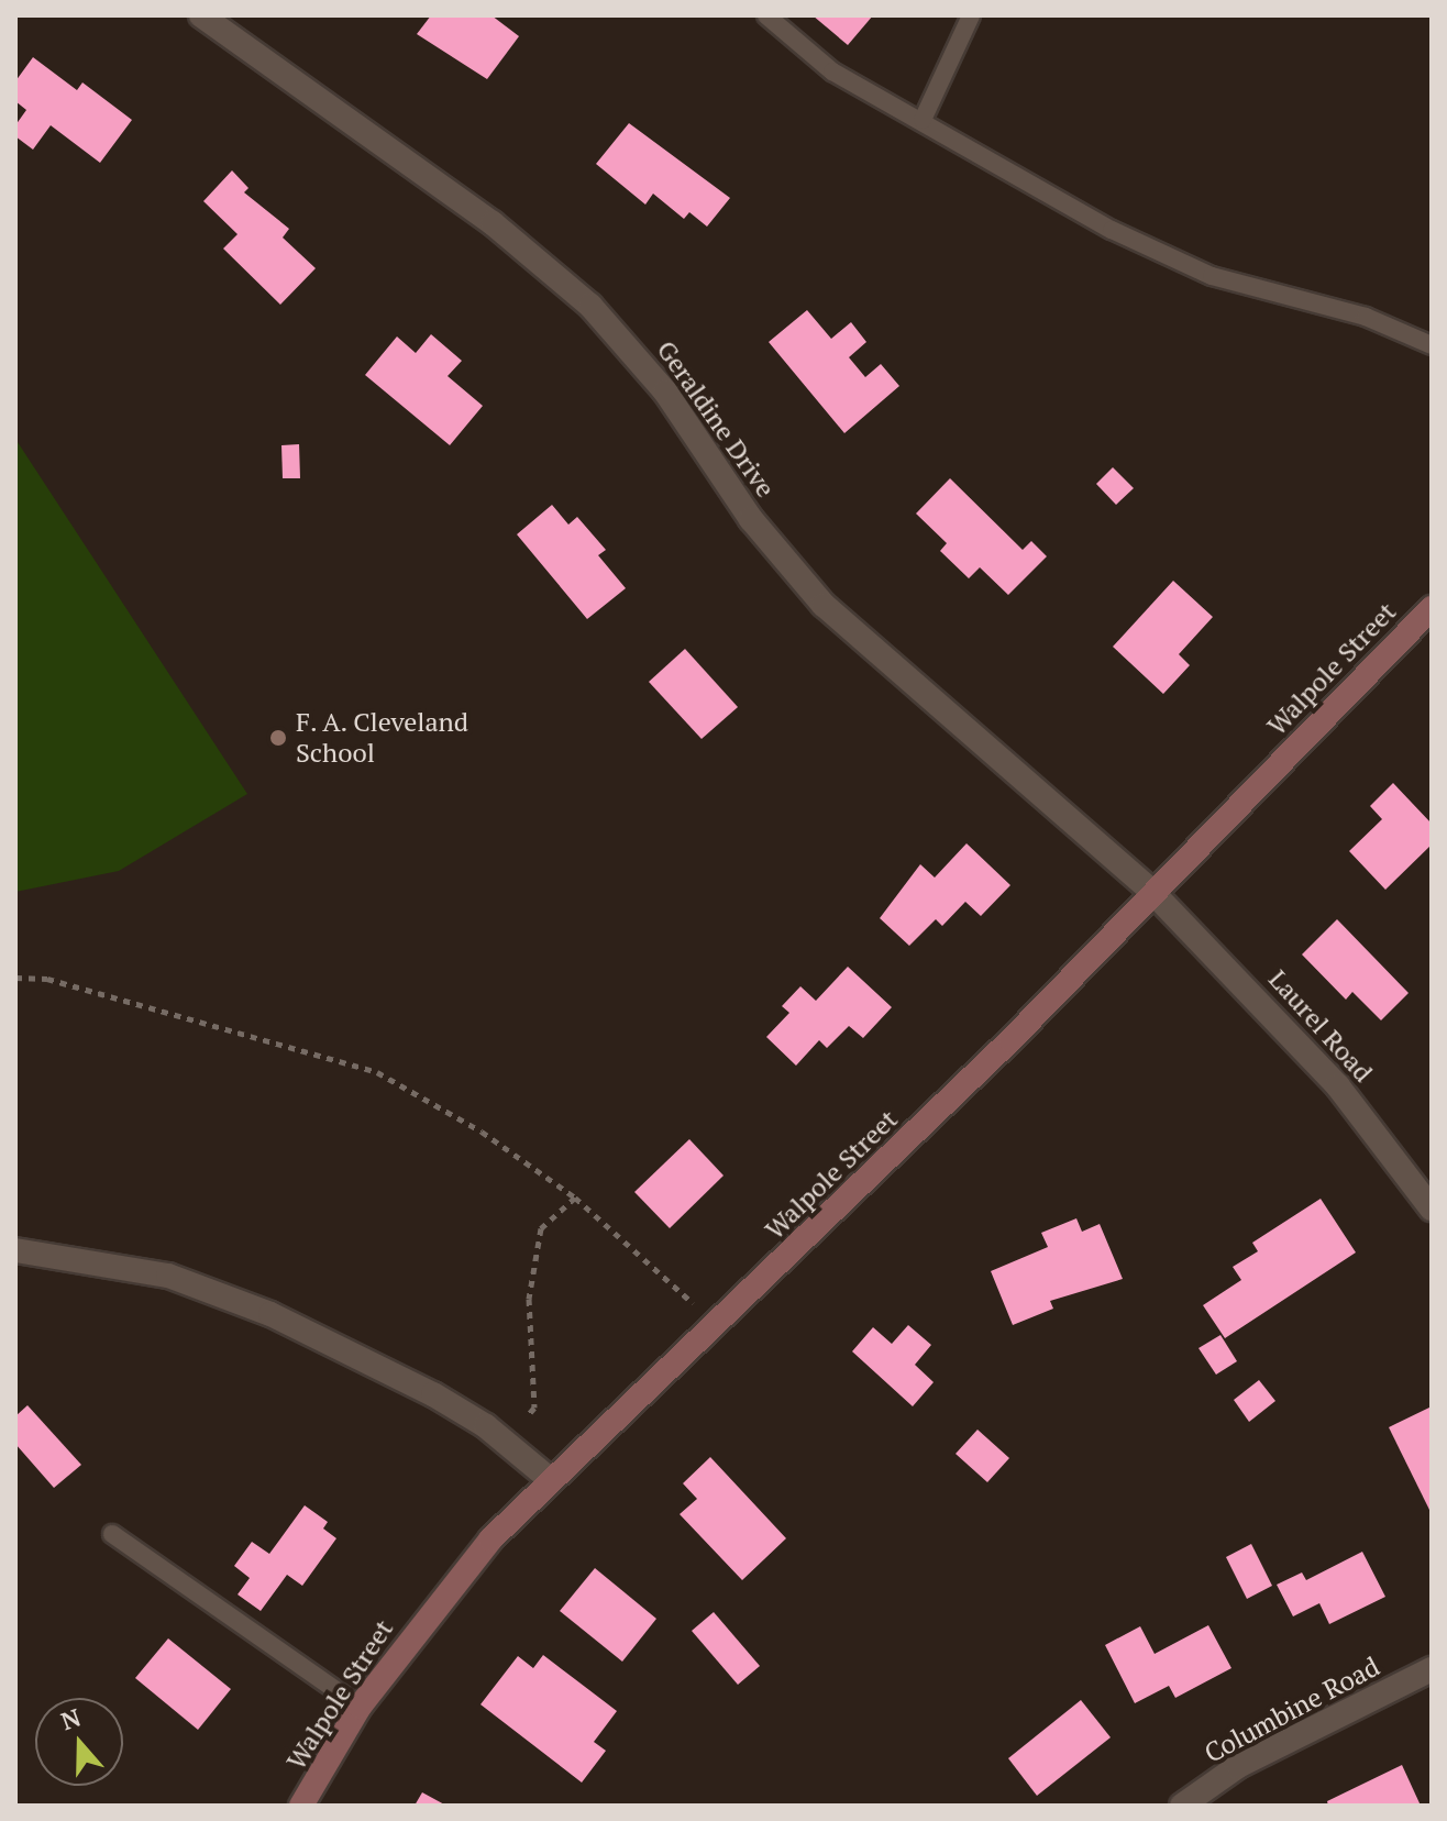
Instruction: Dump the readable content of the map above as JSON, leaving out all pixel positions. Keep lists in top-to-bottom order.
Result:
{
  "streets": {
    "main road": ["Walpole Street"],
    "street": ["Geraldine Drive", "Laurel Road", "Columbine Road"]
  },
  "crossings": [
    ["Geraldine Drive", "Walpole Street"],
    ["Geraldine Drive", "Laurel Road"],
    ["Walpole Street", "Laurel Road"]
  ],
  "places": ["F. A. Cleveland School"],
  "north": "top"
}
